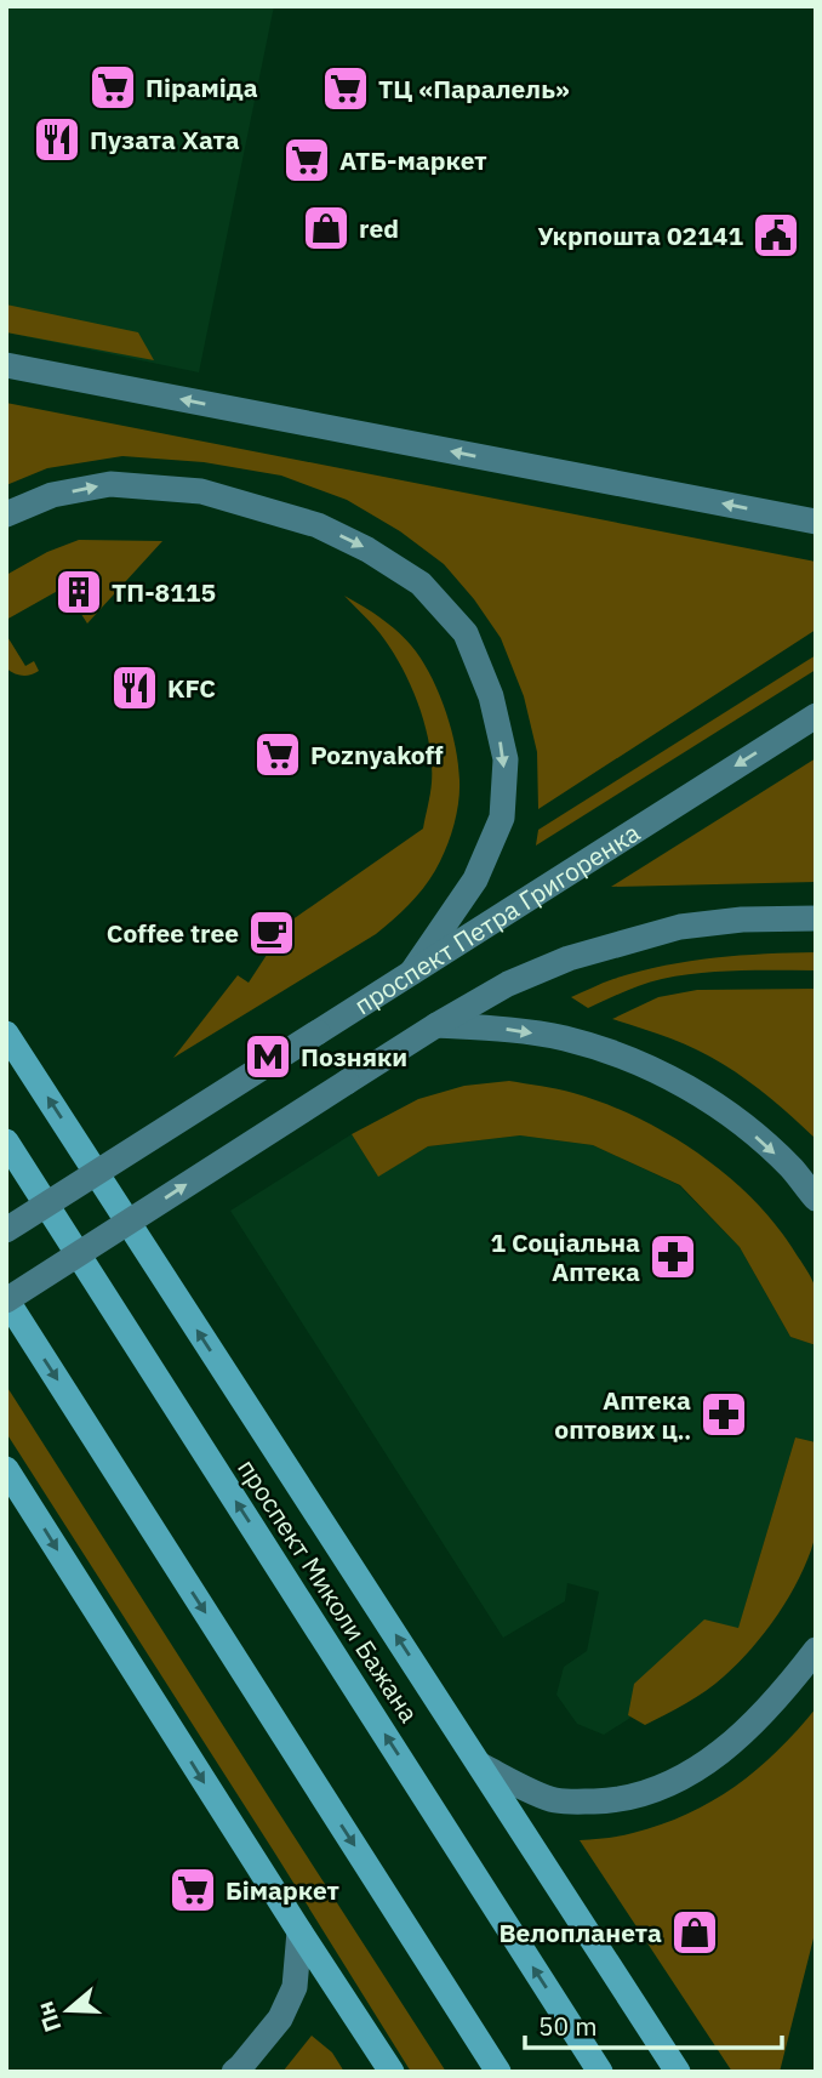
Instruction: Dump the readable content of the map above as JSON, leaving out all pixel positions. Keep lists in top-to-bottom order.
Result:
{
  "streets": {
    "highway": ["проспект Миколи Бажана"],
    "main road": ["проспект Петра Григоренка"]
  },
  "places": {
    "supermarket": [
      "Піраміда",
      "ТЦ «Паралель»",
      "АТБ-маркет",
      "Poznyakoff",
      "Бімаркет"
    ],
    "restaurant": ["Пузата Хата", "KFC"],
    "shop": ["red", "Велопланета"],
    "public building": ["Укрпошта 02141"],
    "building": ["ТП-8115"],
    "cafe": ["Coffee tree"],
    "metro station": ["Позняки"],
    "pharmacy": ["1 Соціальна Аптека", "Аптека оптових ц‥"]
  },
  "scale_bar": "50 m",
  "north": "left"
}
